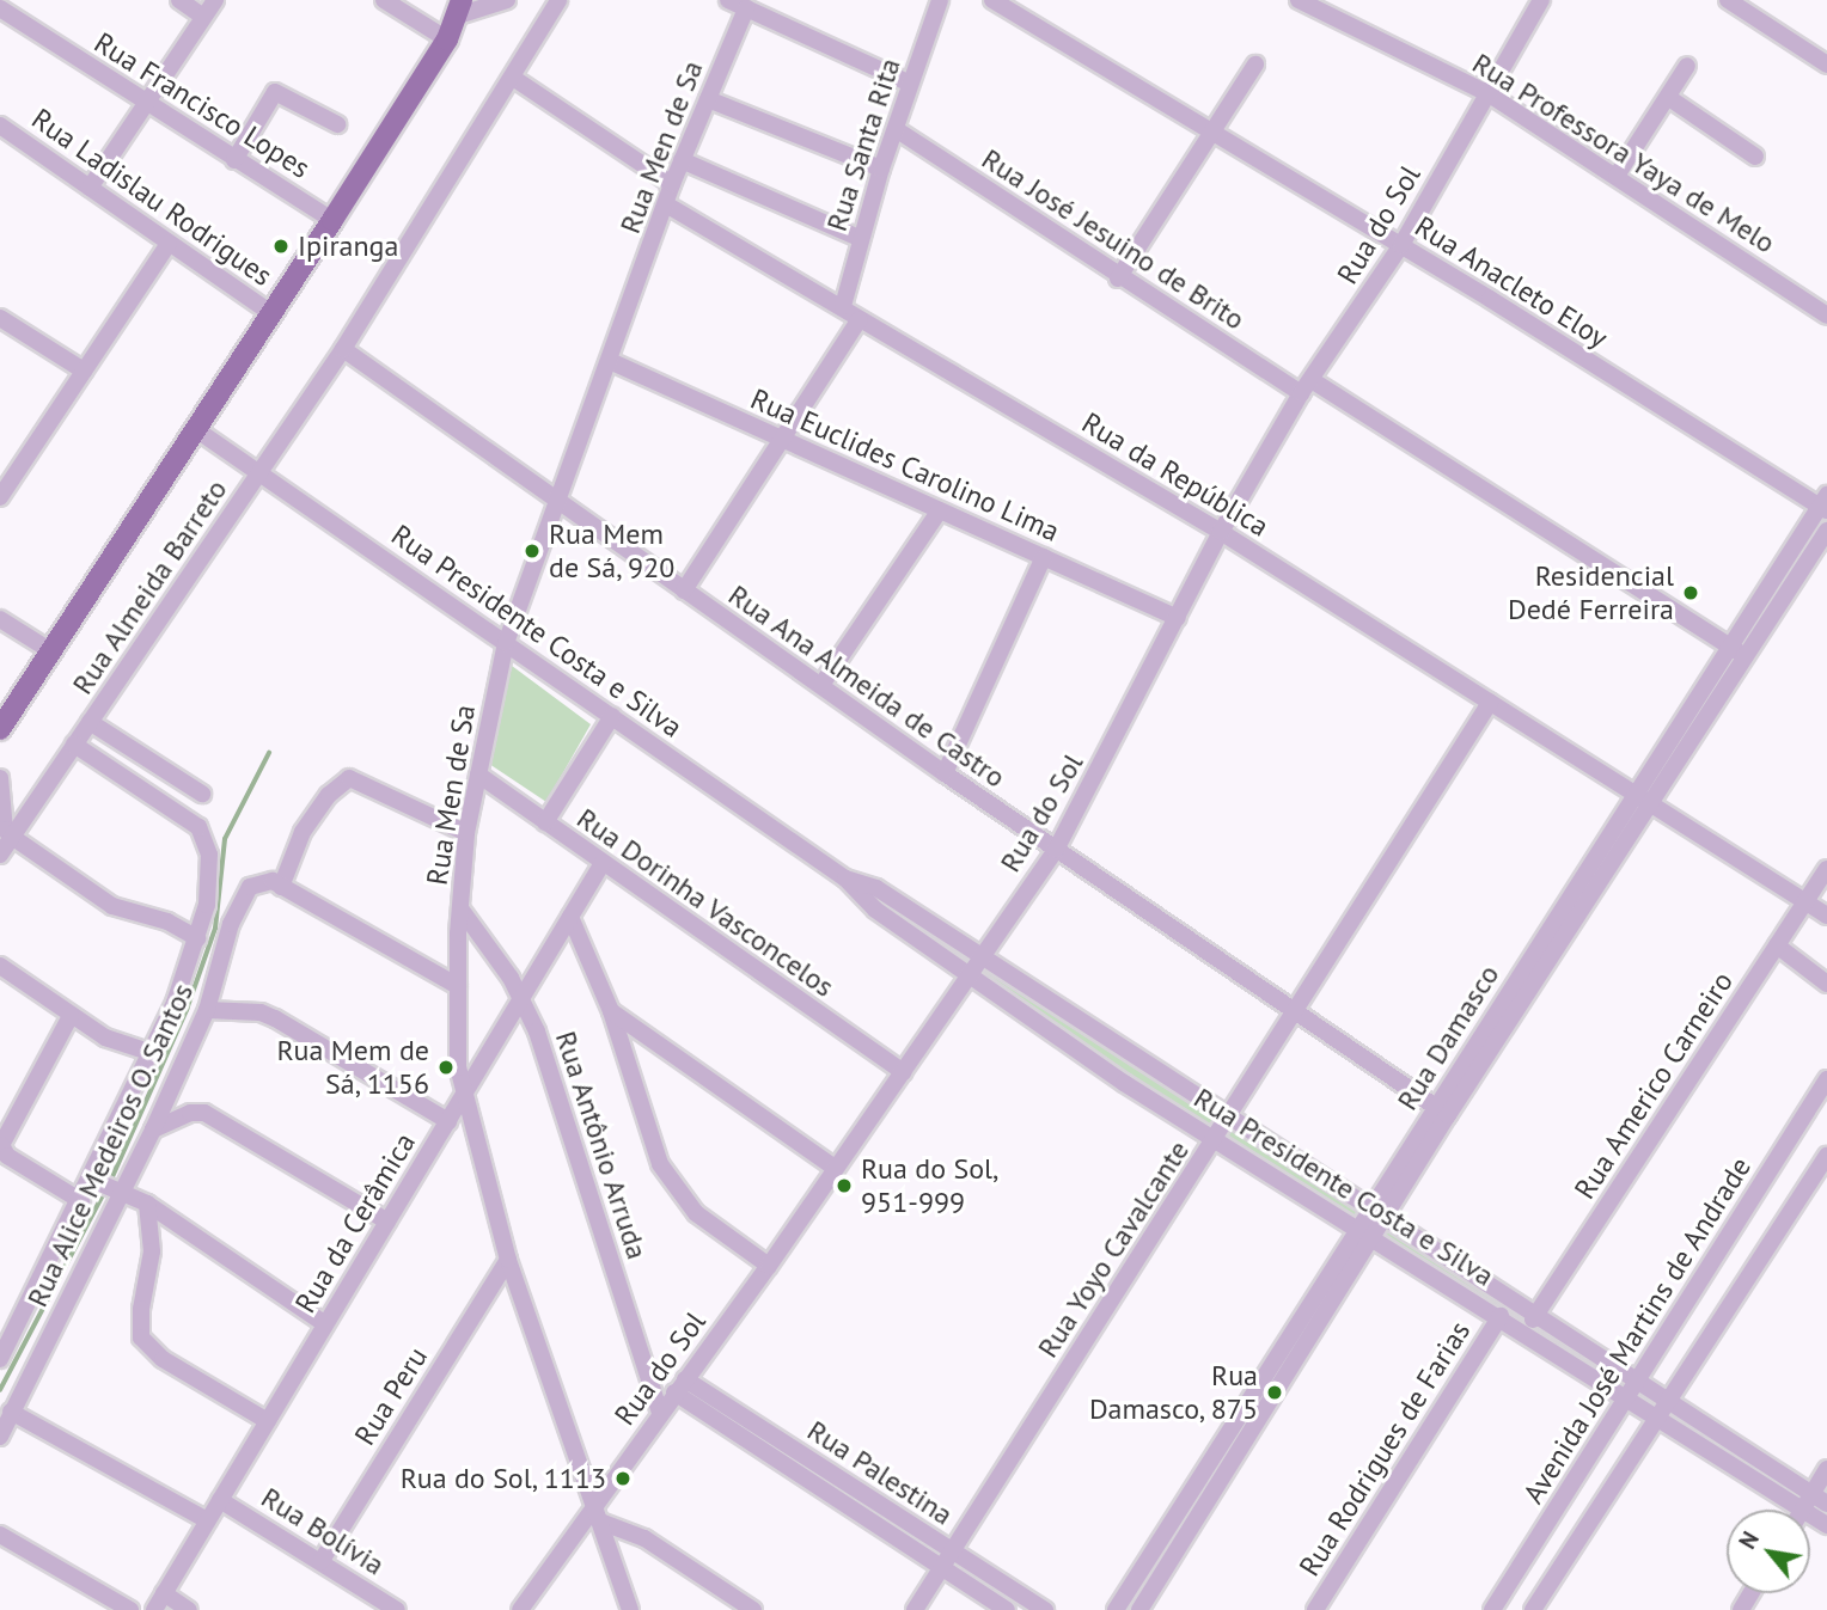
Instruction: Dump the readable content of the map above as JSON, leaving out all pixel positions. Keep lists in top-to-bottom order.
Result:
{
  "streets": {
    "street": [
      "Rua Francisco Lopes",
      "Rua Santa Rita",
      "Rua Men de Sa",
      "Rua Professora Yaya de Melo",
      "Rua Ladislau Rodrigues",
      "Rua do Sol",
      "Rua José Jesuino de Brito",
      "Rua Anacleto Eloy",
      "Rua Euclides Carolino Lima",
      "Rua da República",
      "Rua Almeida Barreto",
      "Rua Presidente Costa e Silva",
      "Rua Ana Almeida de Castro",
      "Rua Dorinha Vasconcelos",
      "Rua Damasco",
      "Rua Americo Carneiro",
      "Rua Alice Medeiros O. Santos",
      "Rua Antônio Arruda",
      "Rua da Cerâmica",
      "Rua Yoyo Cavalcante",
      "Avenida José Martins de Andrade",
      "Rua Peru",
      "Rua Rodrigues de Farias",
      "Rua Palestina",
      "Rua Bolívia"
    ]
  },
  "crossings": [
    ["Rua Santa Rita", "Rua José Jesuino de Brito"],
    ["Rua Santa Rita", "Rua da República"],
    ["Rua Men de Sa", "Rua do Sol"],
    ["Rua Men de Sa", "Rua Euclides Carolino Lima"],
    ["Rua Men de Sa", "Rua da República"],
    ["Rua Men de Sa", "Rua Presidente Costa e Silva"],
    ["Rua Men de Sa", "Rua Ana Almeida de Castro"],
    ["Rua Men de Sa", "Rua Dorinha Vasconcelos"],
    ["Rua Men de Sa", "Rua Antônio Arruda"],
    ["Rua Men de Sa", "Rua da Cerâmica"],
    ["Rua Men de Sa", "Rua Peru"],
    ["Rua Professora Yaya de Melo", "Rua do Sol"],
    ["Rua do Sol", "Rua José Jesuino de Brito"],
    ["Rua do Sol", "Rua Anacleto Eloy"],
    ["Rua do Sol", "Rua Euclides Carolino Lima"],
    ["Rua do Sol", "Rua da República"],
    ["Rua do Sol", "Rua Presidente Costa e Silva"],
    ["Rua do Sol", "Rua Ana Almeida de Castro"],
    ["Rua do Sol", "Rua Dorinha Vasconcelos"],
    ["Rua do Sol", "Rua Antônio Arruda"],
    ["Rua do Sol", "Rua Palestina"],
    ["Rua José Jesuino de Brito", "Rua Damasco"],
    ["Rua Anacleto Eloy", "Rua Damasco"],
    ["Rua da República", "Rua Damasco"],
    ["Rua da República", "Rua Americo Carneiro"],
    ["Rua da República", "Rua Yoyo Cavalcante"],
    ["Rua Almeida Barreto", "Rua Presidente Costa e Silva"],
    ["Rua Almeida Barreto", "Rua Ana Almeida de Castro"],
    ["Rua Almeida Barreto", "Rua Alice Medeiros O. Santos"],
    ["Rua Presidente Costa e Silva", "Rua Damasco"],
    ["Rua Presidente Costa e Silva", "Rua Americo Carneiro"],
    ["Rua Presidente Costa e Silva", "Rua Yoyo Cavalcante"],
    ["Rua Presidente Costa e Silva", "Avenida José Martins de Andrade"],
    ["Rua Presidente Costa e Silva", "Rua Rodrigues de Farias"],
    ["Rua Ana Almeida de Castro", "Rua Damasco"],
    ["Rua Ana Almeida de Castro", "Rua Yoyo Cavalcante"],
    ["Rua Dorinha Vasconcelos", "Rua da Cerâmica"],
    ["Rua Antônio Arruda", "Rua da Cerâmica"],
    ["Rua da Cerâmica", "Rua Bolívia"],
    ["Rua Yoyo Cavalcante", "Rua Palestina"],
    ["Rua Peru", "Rua Bolívia"]
  ],
  "places": [
    "Ipiranga",
    "Rua Mem de Sá, 920",
    "Residencial Dedé Ferreira",
    "Rua Mem de Sá, 1156",
    "Rua do Sol, 951-999",
    "Rua Damasco, 875",
    "Rua do Sol, 1113"
  ],
  "north": "top left"
}
